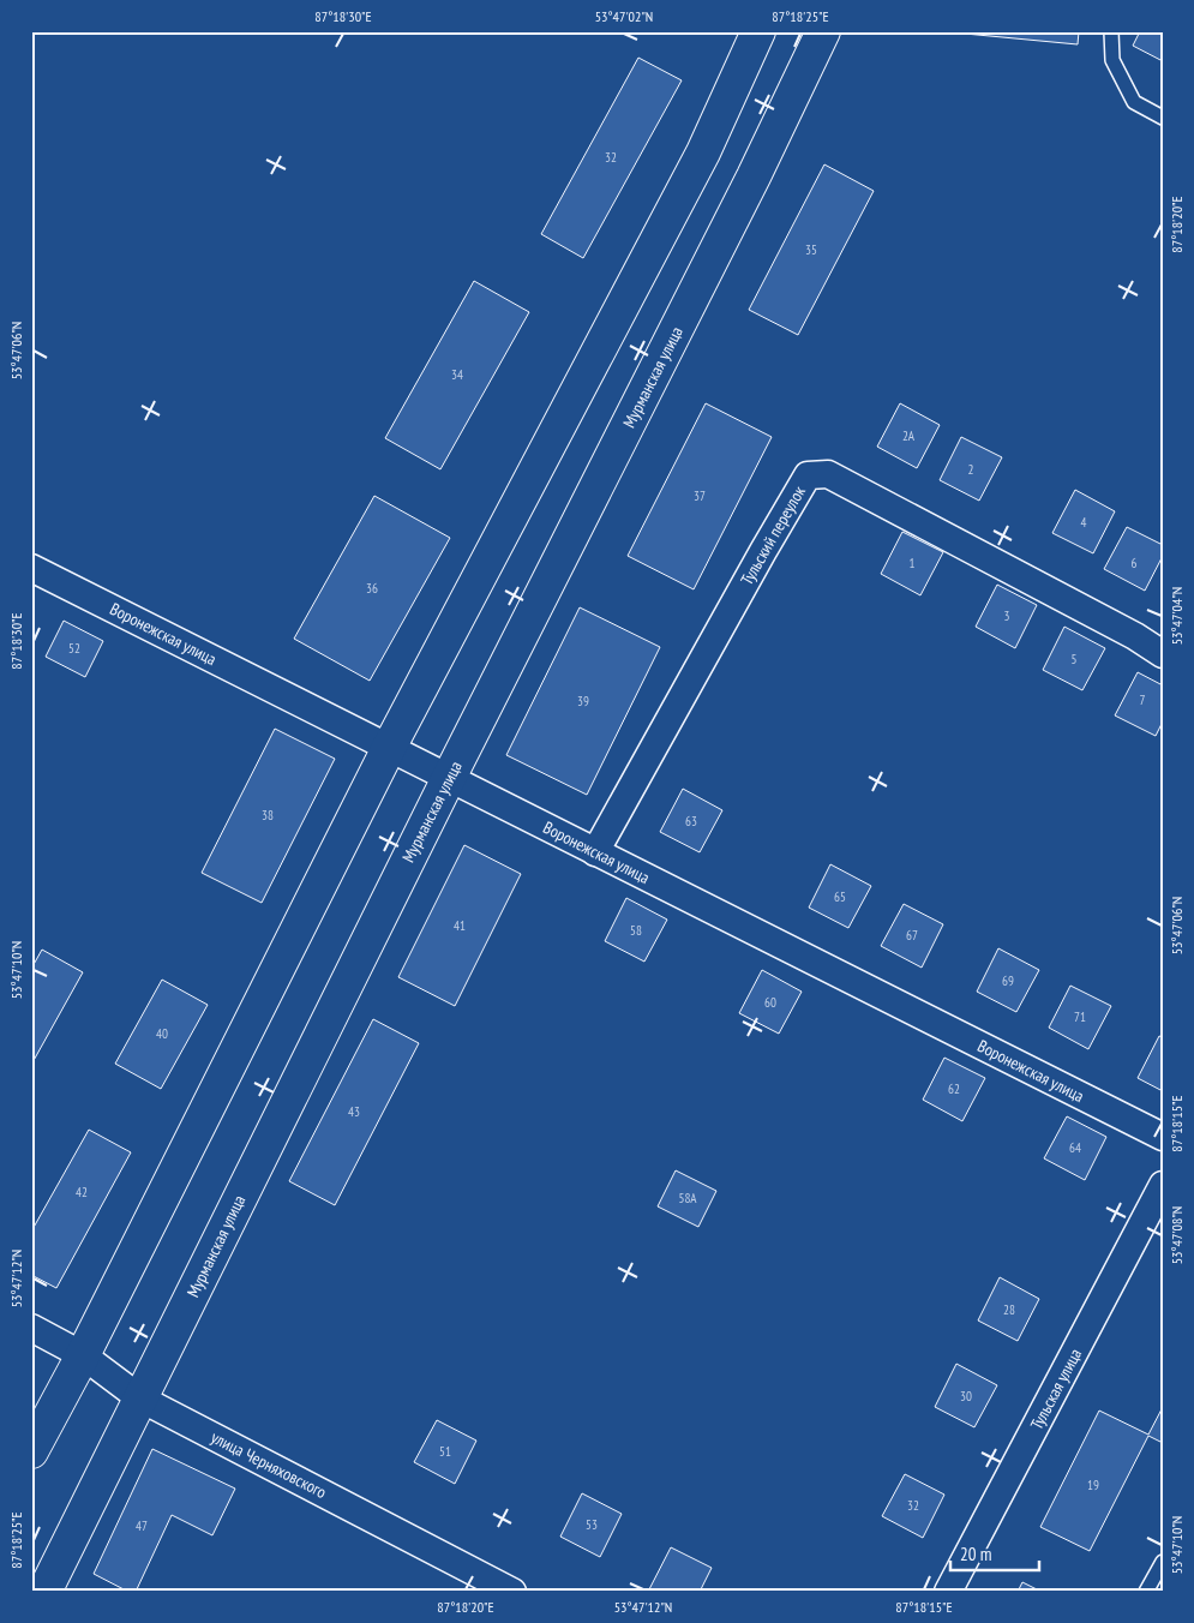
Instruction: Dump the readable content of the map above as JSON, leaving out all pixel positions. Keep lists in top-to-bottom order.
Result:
{
  "streets": {
    "main road": ["Мурманская улица"],
    "street": [
      "Тульский переулок",
      "Воронежская улица",
      "Тульская улица",
      "улица Черняховского"
    ]
  },
  "crossings": [
    ["Мурманская улица", "Воронежская улица"],
    ["Мурманская улица", "улица Черняховского"],
    ["Тульский переулок", "Воронежская улица"]
  ],
  "house_numbers": [
    "32",
    "35",
    "34",
    "2А",
    "2",
    "37",
    "4",
    "1",
    "6",
    "36",
    "3",
    "52",
    "5",
    "7",
    "39",
    "38",
    "63",
    "65",
    "41",
    "58",
    "67",
    "69",
    "60",
    "71",
    "40",
    "62",
    "43",
    "64",
    "42",
    "58А",
    "28",
    "30",
    "51",
    "19",
    "32",
    "53",
    "47"
  ],
  "scale_bar": "20 m",
  "coordinates": [
    "87°18'30\"E",
    "53°47'02\"N",
    "87°18'25\"E",
    "87°18'20\"E",
    "53°47'06\"N",
    "53°47'04\"N",
    "53°47'10\"N",
    "87°18'15\"E",
    "53°47'08\"N",
    "53°47'12\"N"
  ]
}
